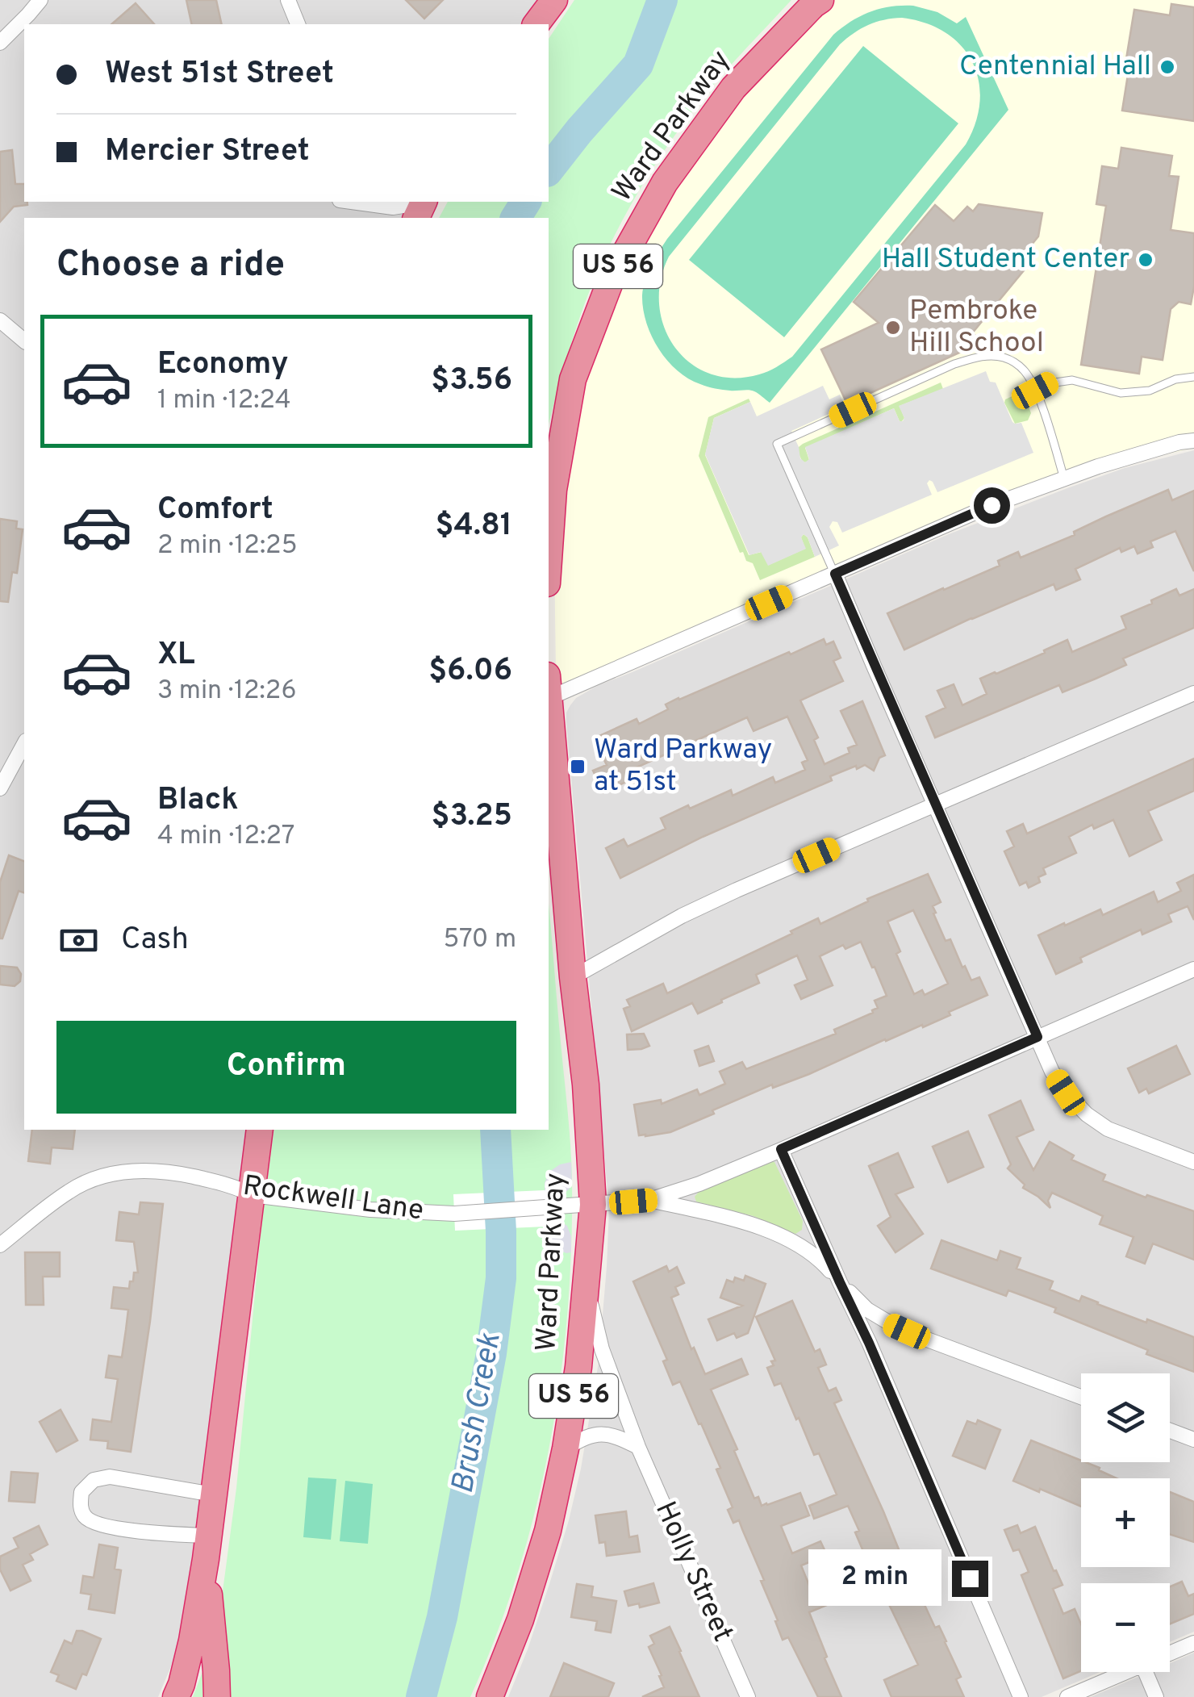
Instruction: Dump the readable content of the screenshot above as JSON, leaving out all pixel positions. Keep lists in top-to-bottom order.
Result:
{
  "streets": {
    "highway": ["Ward Parkway", "US 56"],
    "street": ["Rockwell Lane", "Holly Street"]
  },
  "crossings": [
    ["Ward Parkway", "Rockwell Lane"],
    ["Ward Parkway", "Holly Street"]
  ],
  "water": ["Brush Creek"],
  "places": {
    "other": ["Centennial Hall", "Hall Student Center", "Pembroke Hill School"],
    "transit": ["Ward Parkway at 51st"]
  },
  "page": {
    "banner": ["West 51st Street", "Mercier Street"],
    "heading": "Choose a ride",
    "list": [
      {
        "name": "Economy",
        "note": "1 min · 12:24",
        "value": "$3.56"
      },
      {
        "name": "Comfort",
        "note": "2 min · 12:25",
        "value": "$4.81"
      },
      {
        "name": "XL",
        "note": "3 min · 12:26",
        "value": "$6.06"
      },
      {
        "name": "Black",
        "note": "4 min · 12:27",
        "value": "$3.25"
      }
    ],
    "pay": ["Cash", "570 m"],
    "buttons": "Confirm",
    "map_buttons": ["+", "−"],
    "bubble": "2 min"
  }
}
